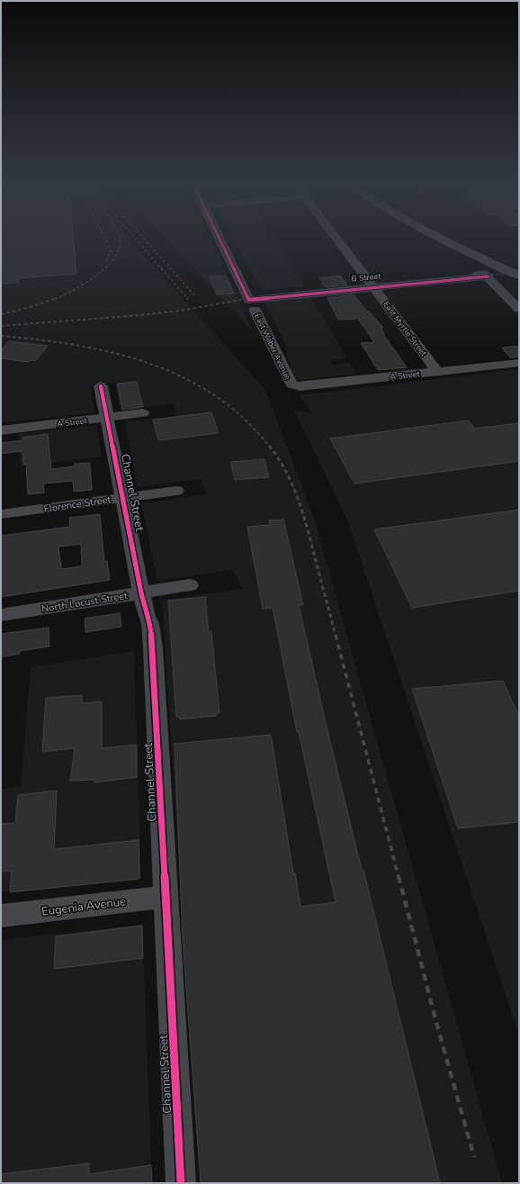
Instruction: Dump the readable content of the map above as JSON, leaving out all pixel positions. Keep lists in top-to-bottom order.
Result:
{
  "streets": {
    "street": [
      "East Myrtle Street",
      "East Weber Avenue",
      "A Street",
      "Channel Street",
      "Florence Street",
      "North Locust Street",
      "Eugenia Avenue"
    ],
    "cycle path": ["B Street"]
  },
  "crossings": [
    ["East Myrtle Street", "A Street"],
    ["East Weber Avenue", "A Street"],
    ["A Street", "Channel Street"],
    ["Channel Street", "Florence Street"],
    ["Channel Street", "North Locust Street"],
    ["Channel Street", "Eugenia Avenue"]
  ]
}
